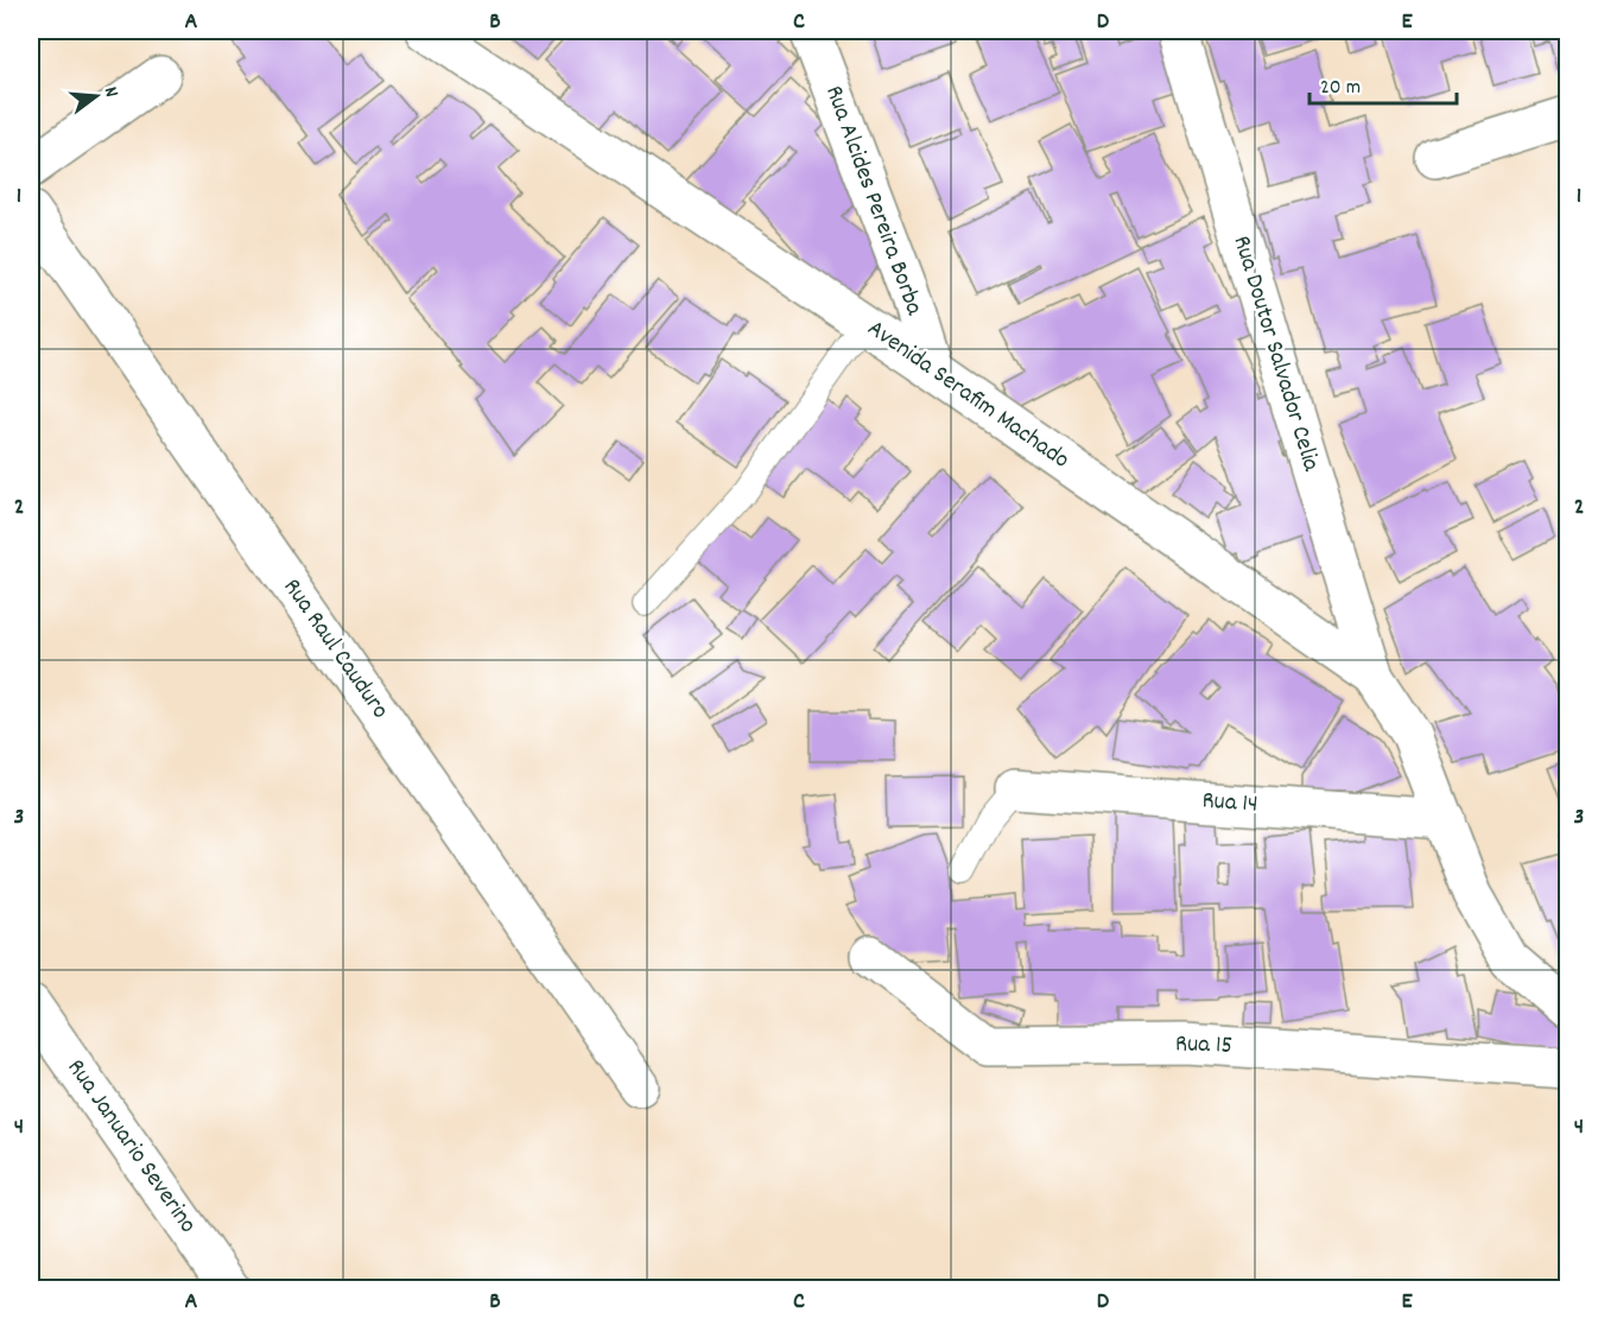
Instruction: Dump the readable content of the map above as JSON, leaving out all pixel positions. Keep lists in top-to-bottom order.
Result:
{
  "streets": {
    "street": [
      "Rua Alcides Pereira Borba",
      "Rua Doutor Salvador Celia",
      "Avenida Serafim Machado",
      "Rua Raul Cauduro",
      "Rua 14",
      "Rua 15",
      "Rua Januario Severino"
    ]
  },
  "crossings": [
    ["Rua Alcides Pereira Borba", "Avenida Serafim Machado"],
    ["Rua Doutor Salvador Celia", "Avenida Serafim Machado"],
    ["Avenida Serafim Machado", "Rua 14"]
  ],
  "scale_bar": "20 m",
  "north": "right",
  "grid": {
    "columns": [
      "A",
      "B",
      "C",
      "D",
      "E"
    ],
    "rows": [
      "1",
      "2",
      "3",
      "4"
    ]
  }
}
